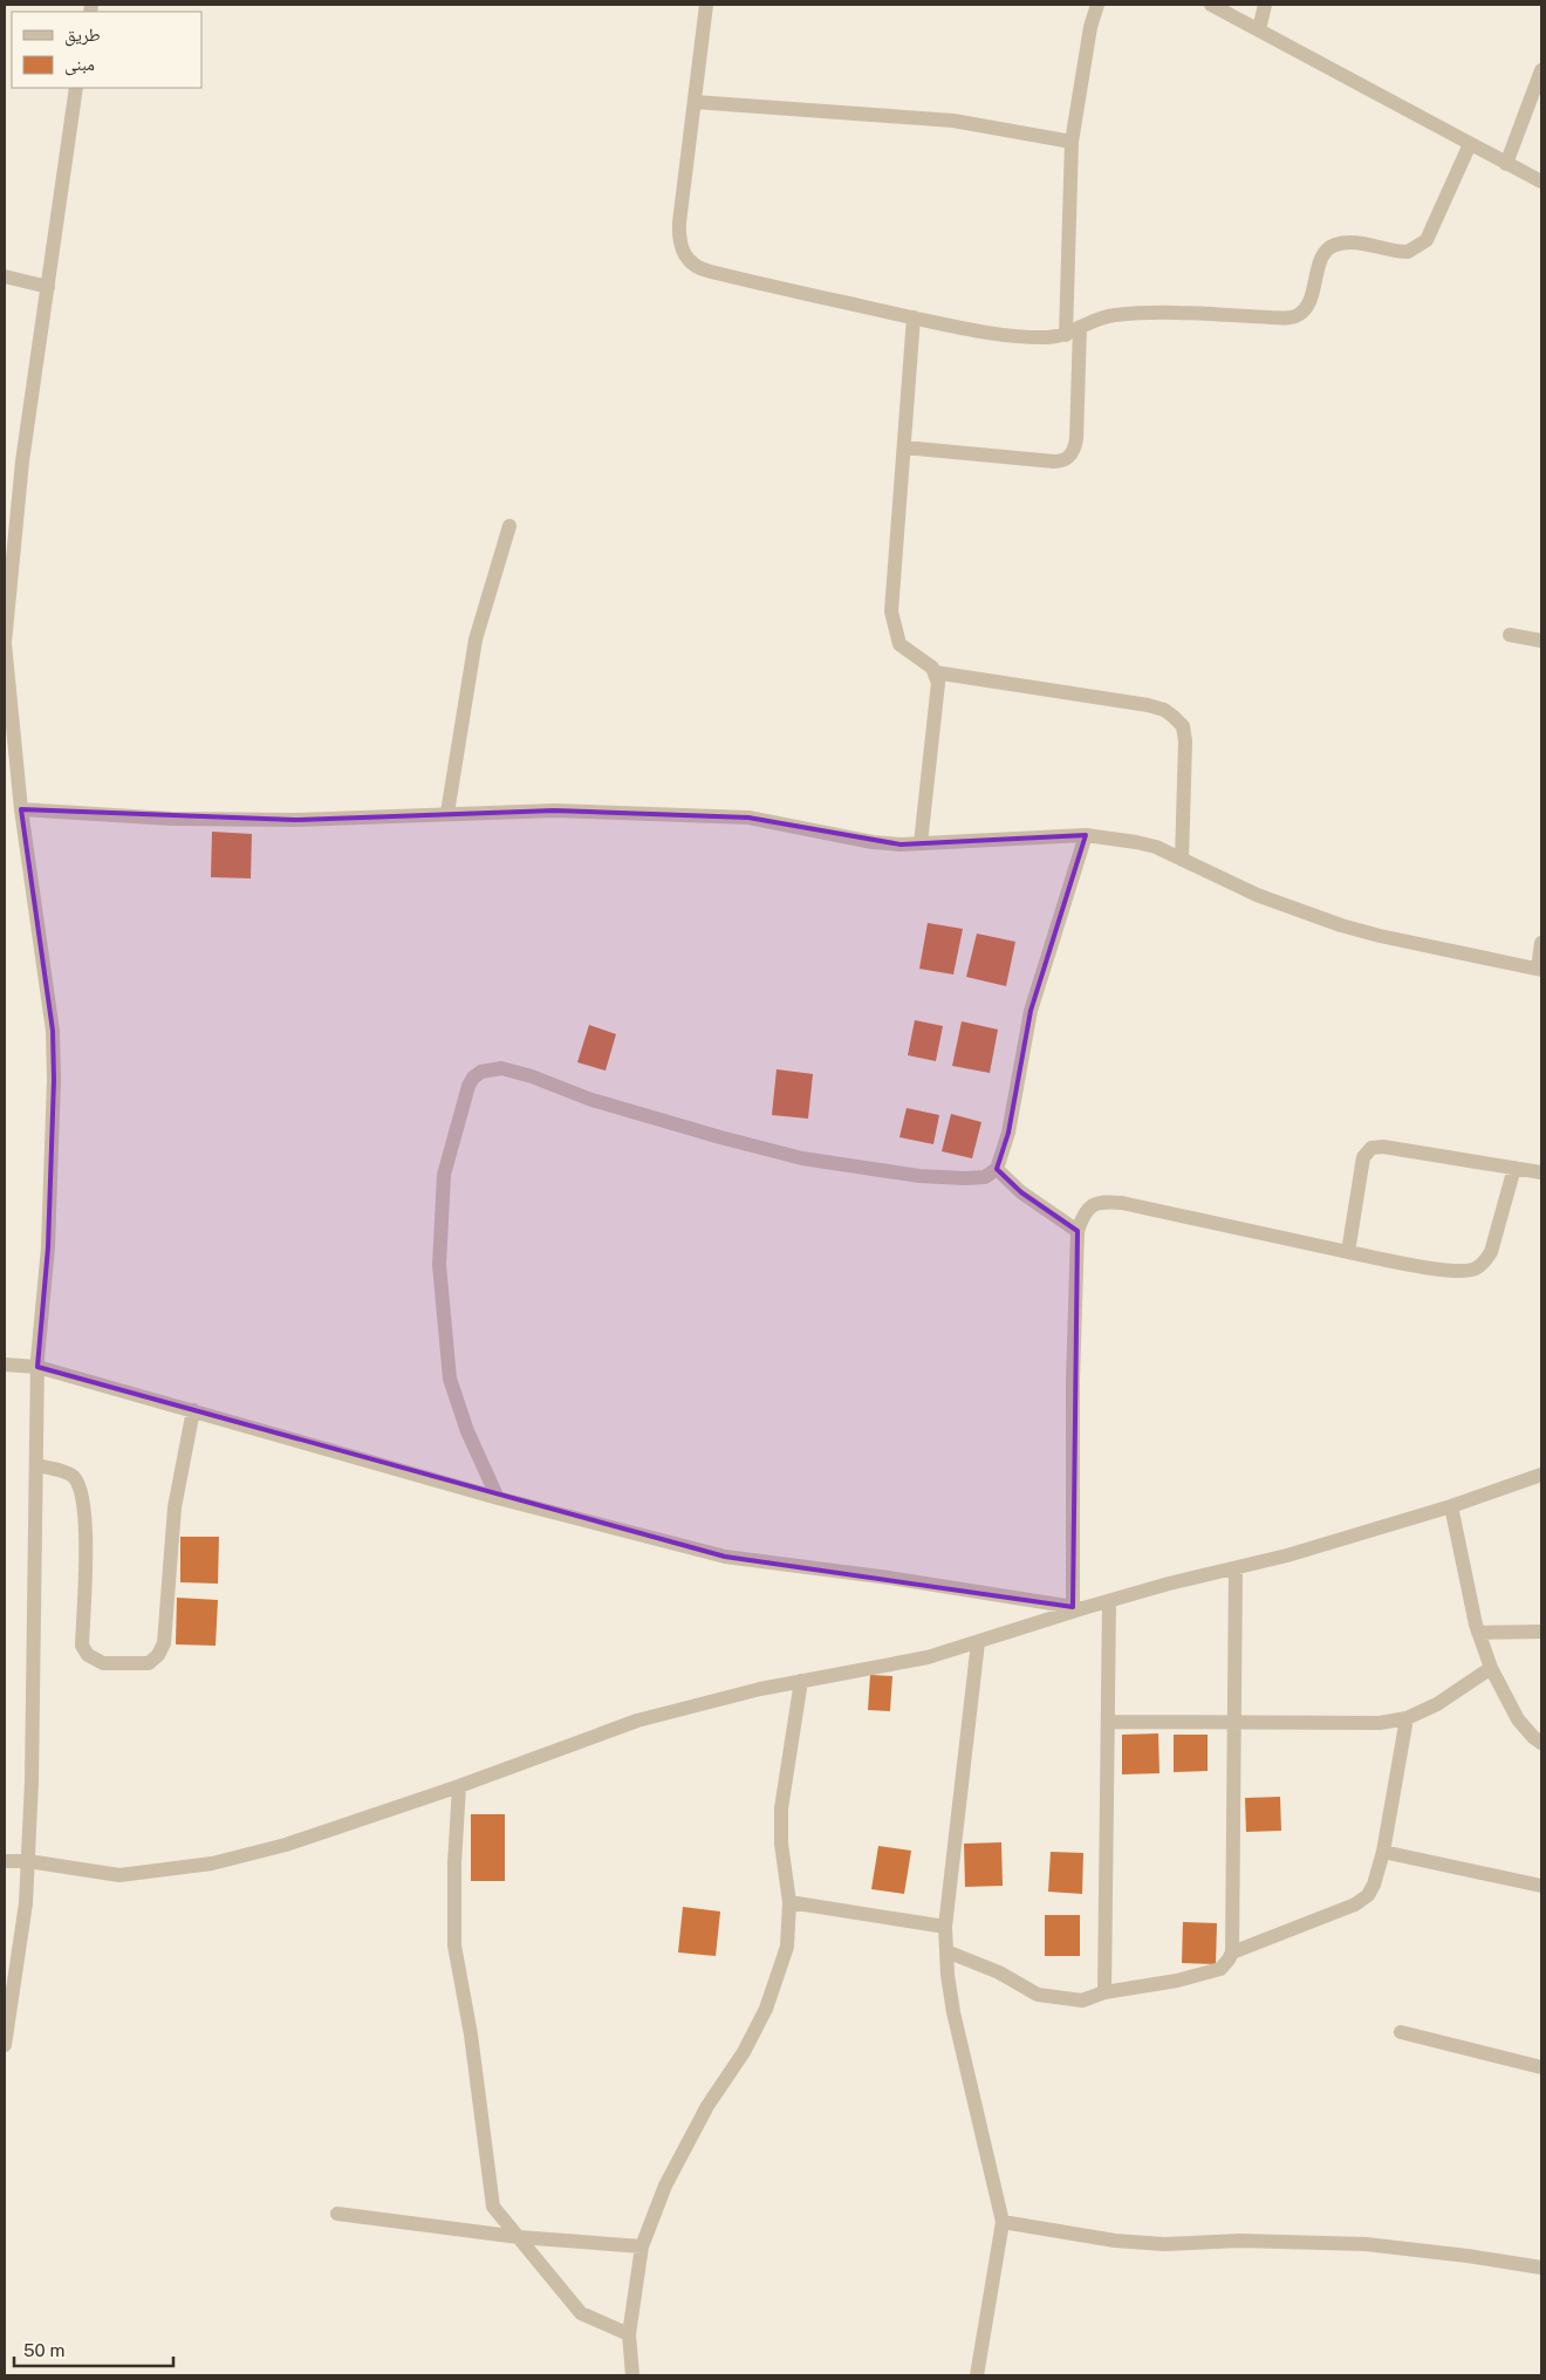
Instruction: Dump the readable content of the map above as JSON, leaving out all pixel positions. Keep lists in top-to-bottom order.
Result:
{
  "legend": ["طريق", "مبنى"],
  "scale_bar": "50 m"
}
